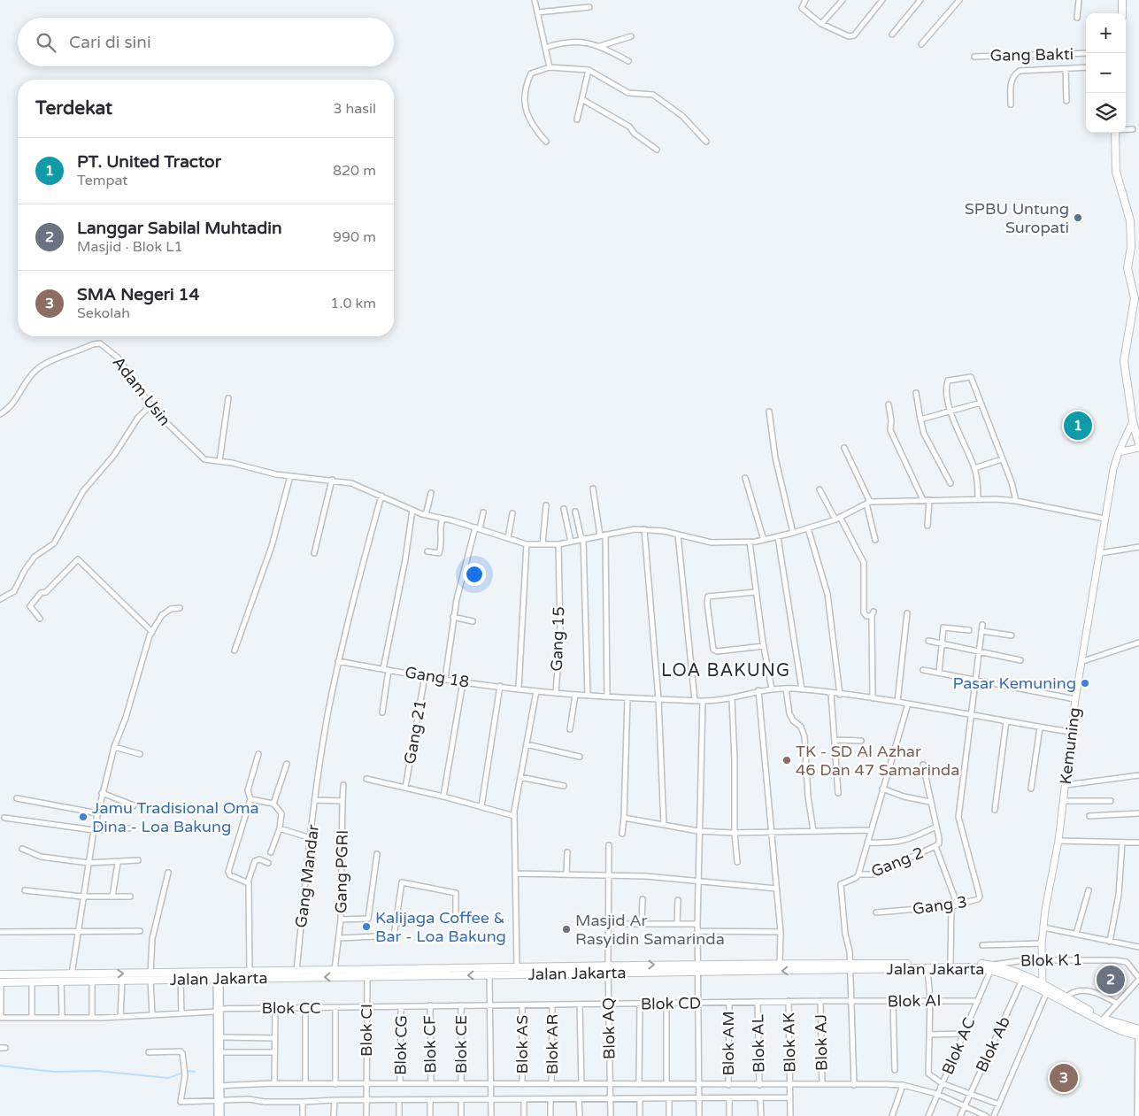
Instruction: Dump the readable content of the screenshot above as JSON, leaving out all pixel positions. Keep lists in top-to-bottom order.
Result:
{
  "streets": {
    "main road": ["Jalan Jakarta"],
    "street": [
      "Gang Bakti",
      "Adam Usin",
      "Gang 15",
      "Gang 18",
      "Gang 21",
      "Kemuning",
      "Gang 2",
      "Gang PGRI",
      "Gang Mandar",
      "Gang 3",
      "Blok K 1",
      "Blok AI",
      "Blok CD",
      "Blok CC",
      "Blok AQ",
      "Blok CI",
      "Blok AK",
      "Blok AJ",
      "Blok AM",
      "Blok AL",
      "Blok CF",
      "Blok CE",
      "Blok AS",
      "Blok AR",
      "Blok Ab",
      "Blok CG",
      "Blok AC"
    ]
  },
  "crossings": [
    ["Adam Usin", "Gang 15"],
    ["Adam Usin", "Gang Mandar"],
    ["Gang 15", "Gang 18"],
    ["Gang 18", "Gang 21"],
    ["Gang 18", "Kemuning"],
    ["Gang 18", "Gang Mandar"],
    ["Gang 18", "Gang 3"],
    ["Kemuning", "Blok K 1"],
    ["Kemuning", "Jalan Jakarta"],
    ["Gang PGRI", "Jalan Jakarta"],
    ["Gang Mandar", "Jalan Jakarta"],
    ["Blok K 1", "Jalan Jakarta"],
    ["Blok K 1", "Blok AC"],
    ["Jalan Jakarta", "Blok AQ"],
    ["Jalan Jakarta", "Blok CI"],
    ["Jalan Jakarta", "Blok Ab"],
    ["Jalan Jakarta", "Blok AC"],
    ["Blok AI", "Blok CD"],
    ["Blok AI", "Blok AC"],
    ["Blok CD", "Blok CC"],
    ["Blok CD", "Blok AQ"],
    ["Blok CD", "Blok CI"],
    ["Blok CD", "Blok AK"],
    ["Blok CD", "Blok AJ"],
    ["Blok CD", "Blok AM"],
    ["Blok CD", "Blok AL"],
    ["Blok CD", "Blok CF"],
    ["Blok CD", "Blok CE"],
    ["Blok CD", "Blok AS"],
    ["Blok CD", "Blok AR"],
    ["Blok CD", "Blok CG"],
    ["Blok CC", "Blok CI"]
  ],
  "districts": ["LOA BAKUNG"],
  "places": [
    "SPBU Untung Suropati",
    "Pasar Kemuning",
    "TK - SD Al Azhar 46 Dan 47 Samarinda",
    "Jamu Tradisional Oma Dina - Loa Bakung",
    "Kalijaga Coffee & Bar - Loa Bakung",
    "Masjid Ar Rasyidin Samarinda"
  ],
  "page": {
    "map_buttons": ["+", "−"],
    "search": "Cari di sini",
    "heading": ["Terdekat", "3 hasil"],
    "list": [
      {
        "mark": "1",
        "name": "PT. United Tractor",
        "note": "Tempat",
        "value": "820 m"
      },
      {
        "mark": "2",
        "name": "Langgar Sabilal Muhtadin",
        "note": "Masjid · Blok L1",
        "value": "990 m"
      },
      {
        "mark": "3",
        "name": "SMA Negeri 14",
        "note": "Sekolah",
        "value": "1.0 km"
      }
    ],
    "pins": ["1", "2", "3"]
  }
}
